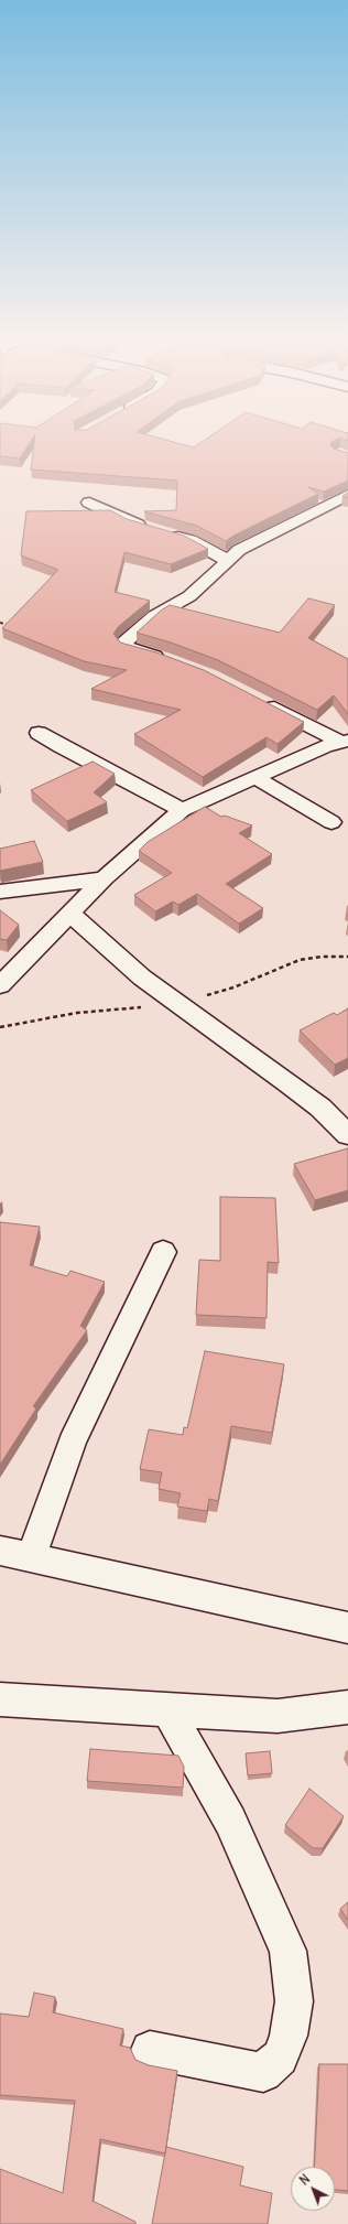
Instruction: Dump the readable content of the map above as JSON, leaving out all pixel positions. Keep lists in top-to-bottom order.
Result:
{
  "north": "top left"
}
